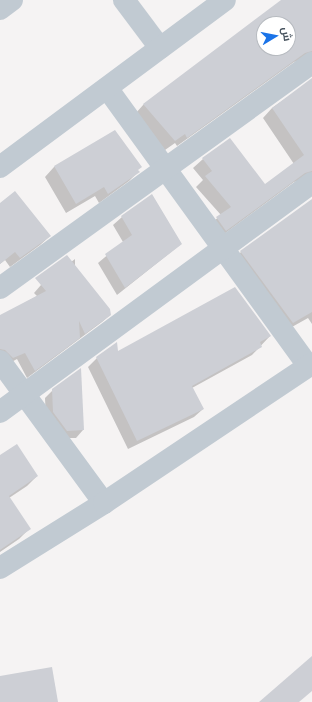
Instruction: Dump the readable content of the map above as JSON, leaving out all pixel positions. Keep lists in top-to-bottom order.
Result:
{
  "north": "right"
}
